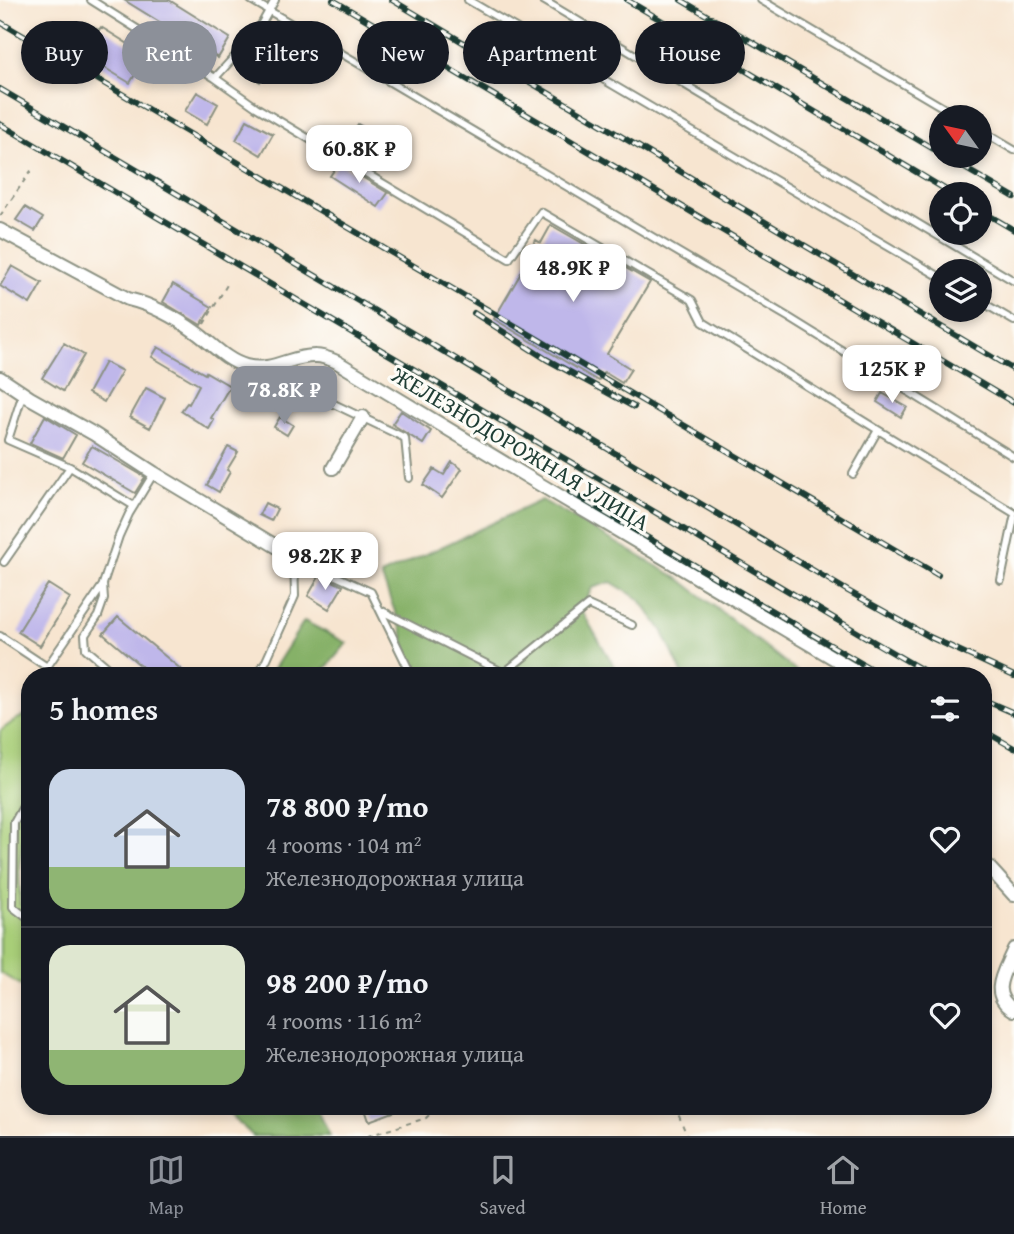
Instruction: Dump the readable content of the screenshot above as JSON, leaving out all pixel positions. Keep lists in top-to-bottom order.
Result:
{
  "streets": {
    "street": ["ЖЕЛЕЗНОДОРОЖНАЯ УЛИЦА"]
  },
  "north": "top left",
  "page": {
    "chip": [
      "Buy",
      "Rent",
      "Filters",
      "New",
      "Apartment",
      "House"
    ],
    "price": [
      "60.8K ₽",
      "48.9K ₽",
      "125K ₽",
      "78.8K ₽",
      "98.2K ₽"
    ],
    "heading": "5 homes",
    "list": [
      {
        "name": "78 800 ₽/mo",
        "note": "4 rooms · 104 m² · Железнодорожная улица"
      },
      {
        "name": "98 200 ₽/mo",
        "note": "4 rooms · 116 m² · Железнодорожная улица"
      }
    ],
    "tabs": ["Map", "Saved", "Home"]
  }
}
